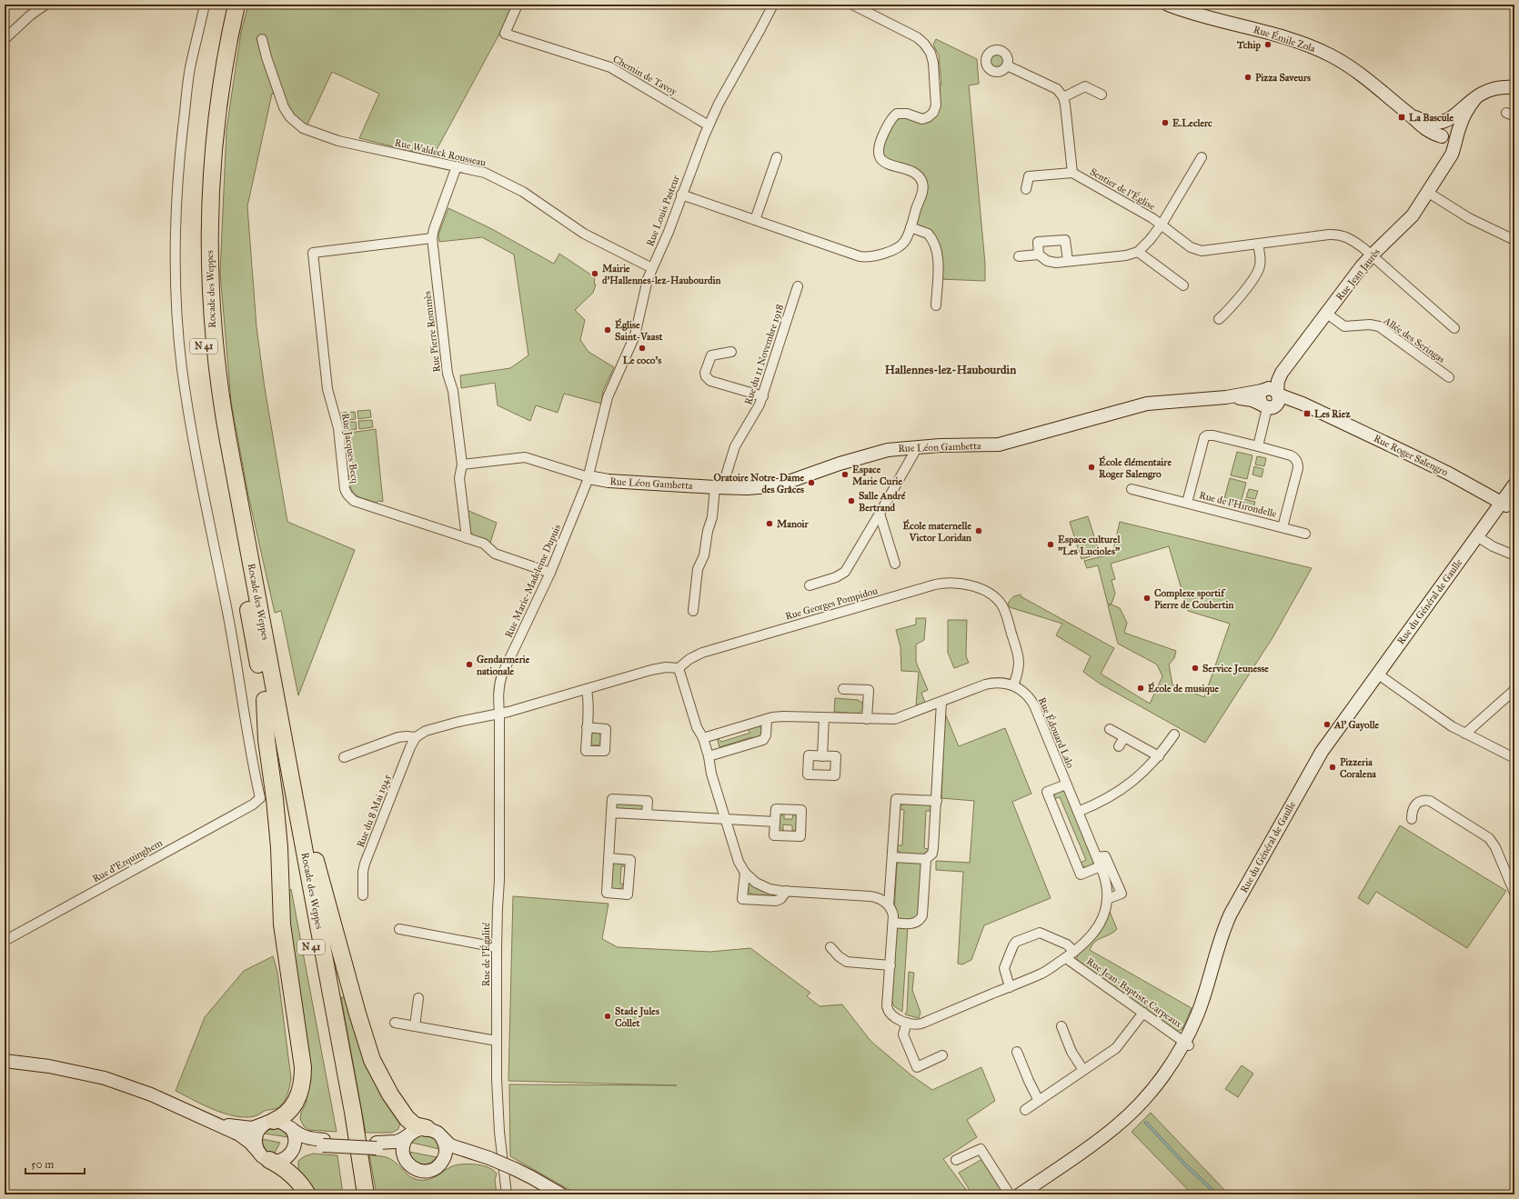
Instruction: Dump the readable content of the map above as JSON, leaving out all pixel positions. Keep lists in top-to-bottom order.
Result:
{
  "streets": {
    "highway": ["Rocade des Weppes", "N 41"],
    "main road": [
      "Rue Émile Zola",
      "Rue Jean Jaurès",
      "Rue Léon Gambetta",
      "Rue Roger Salengro",
      "Rue du Général de Gaulle"
    ],
    "street": [
      "Chemin de Tavoy",
      "Rue Waldeck Rousseau",
      "Sentier de l'Église",
      "Rue Louis Pasteur",
      "Rue Pierre Rommès",
      "Allée des Seringas",
      "Rue du 11 Novembre 1918",
      "Rue Jacques Becq",
      "Rue de l'Hirondelle",
      "Rue Marie-Madeleine Dupuis",
      "Rue Georges Pompidou",
      "Rue Édouard Lalo",
      "Rue du 8 Mai 1945",
      "Rue d'Erquinghem",
      "Rue de l'Égalité",
      "Rue Jean-Baptiste Carpeaux"
    ]
  },
  "crossings": [
    ["Rue Émile Zola", "Rue Jean Jaurès"],
    ["Chemin de Tavoy", "Rue Louis Pasteur"],
    ["Rue Waldeck Rousseau", "Rue Louis Pasteur"],
    ["Rue Waldeck Rousseau", "Rue Pierre Rommès"],
    ["Sentier de l'Église", "Rue Jean Jaurès"],
    ["Rue Louis Pasteur", "Rue Léon Gambetta"],
    ["Rue Louis Pasteur", "Rue Marie-Madeleine Dupuis"],
    ["Rue Jean Jaurès", "Allée des Seringas"],
    ["Rue Jean Jaurès", "Rue Léon Gambetta"],
    ["Rue Jean Jaurès", "Rue Roger Salengro"],
    ["Rue Pierre Rommès", "Rue Jacques Becq"],
    ["Rue du 11 Novembre 1918", "Rue Léon Gambetta"],
    ["Rue Léon Gambetta", "Rue Roger Salengro"],
    ["Rue Léon Gambetta", "Rue Marie-Madeleine Dupuis"],
    ["Rue Jacques Becq", "Rue Marie-Madeleine Dupuis"],
    ["Rue Roger Salengro", "Rue du Général de Gaulle"],
    ["Rue Marie-Madeleine Dupuis", "Rue de l'Égalité"],
    ["Rue du Général de Gaulle", "Rue Jean-Baptiste Carpeaux"],
    ["Rue Georges Pompidou", "Rue Édouard Lalo"]
  ],
  "districts": ["Hallennes-lez-Haubourdin"],
  "places": {
    "other": [
      "Tchip",
      "Pizza Saveurs",
      "E.Leclerc",
      "Mairie d'Hallennes-lez-Haubourdin",
      "Église Saint-Vaast",
      "Le coco's",
      "École élémentaire Roger Salengro",
      "Espace Marie Curie",
      "Oratoire Notre-Dame des Grâces",
      "Salle André Bertrand",
      "Manoir",
      "École maternelle Victor Loridan",
      "Espace culturel \"Les Lucioles\"",
      "Complexe sportif Pierre de Coubertin",
      "Gendarmerie nationale",
      "Service Jeunesse",
      "École de musique",
      "Al' Gayolle",
      "Pizzeria Coralena",
      "Stade Jules Collet"
    ],
    "transit": ["La Bascule", "Les Riez"]
  },
  "scale_bar": "50 m"
}
